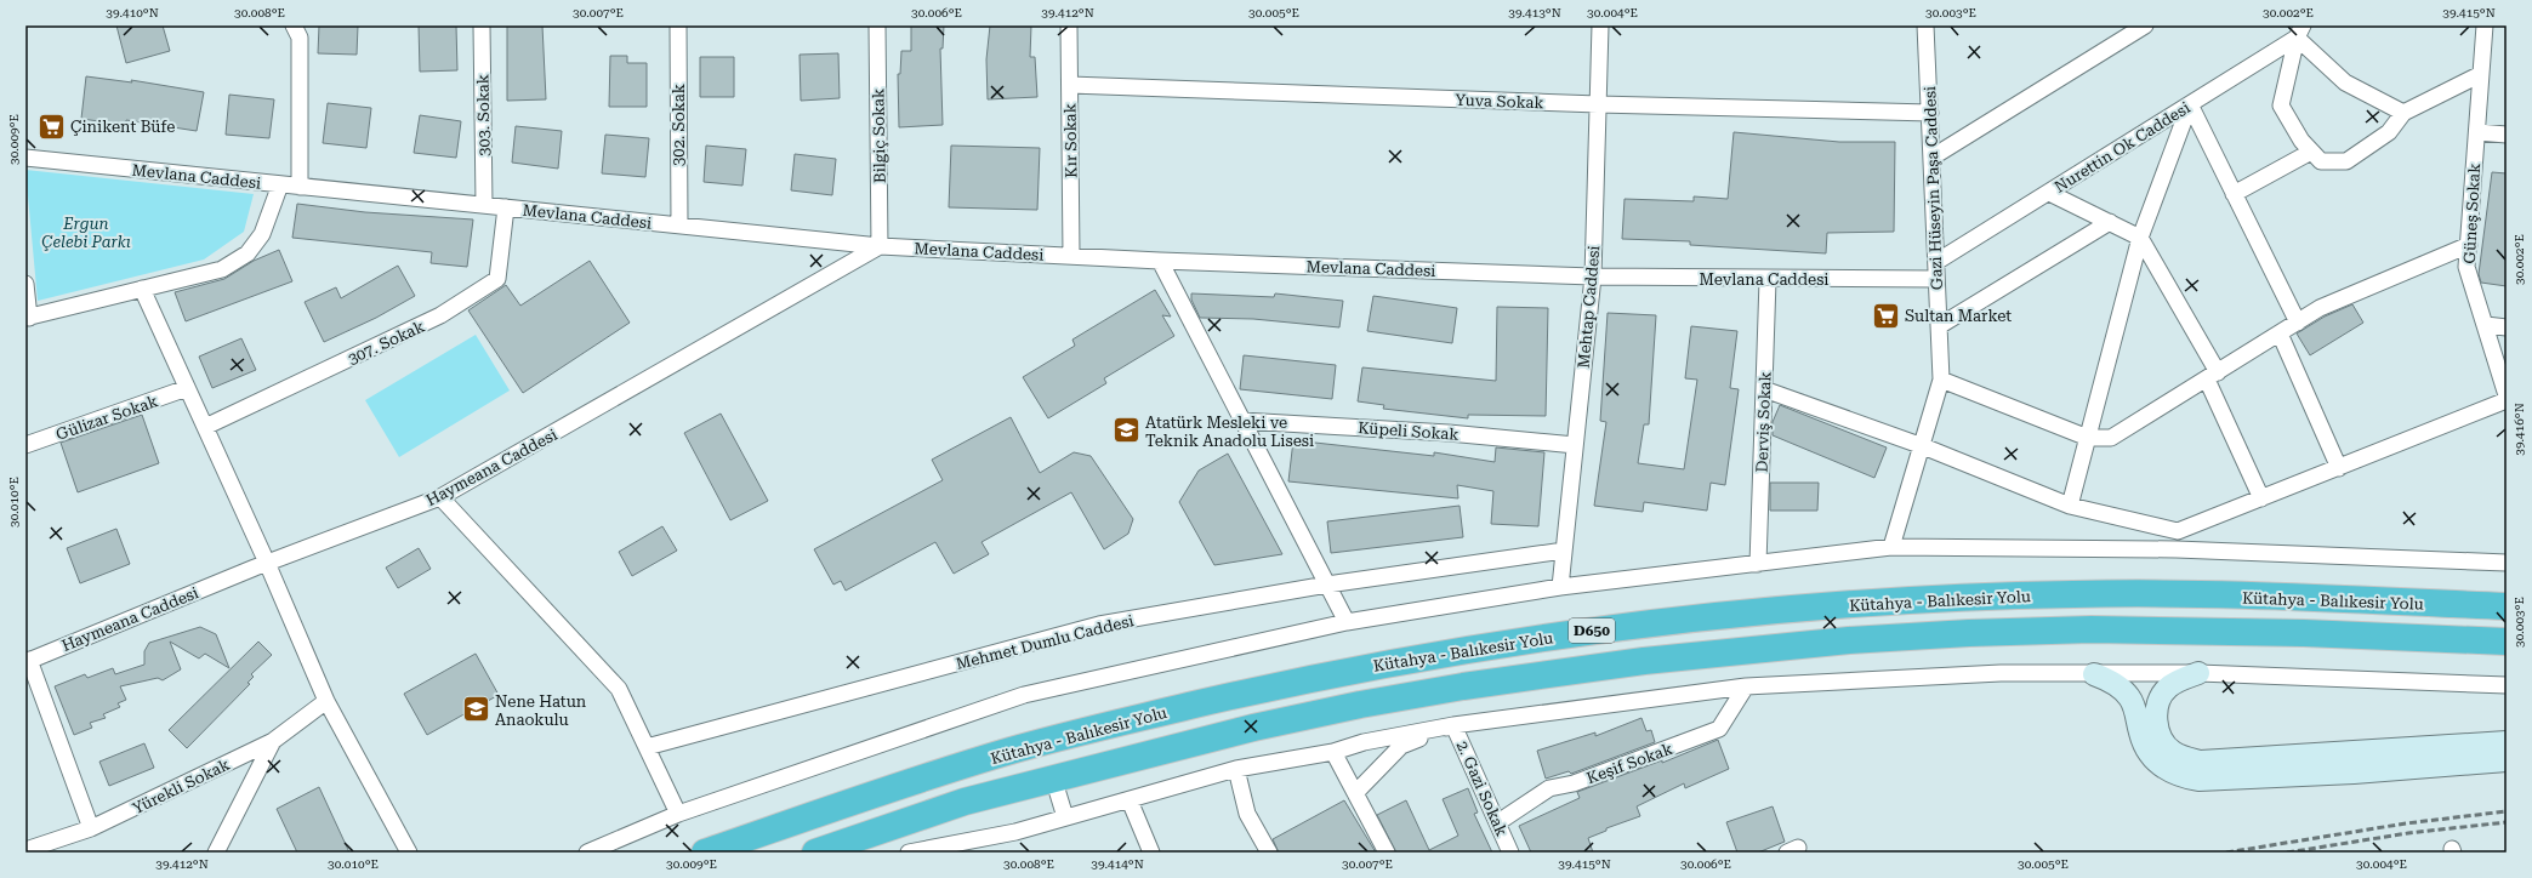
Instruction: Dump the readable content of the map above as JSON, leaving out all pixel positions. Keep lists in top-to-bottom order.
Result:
{
  "streets": {
    "highway": ["Kütahya - Balıkesir Yolu", "D650"],
    "street": [
      "Yuva Sokak",
      "303. Sokak",
      "302. Sokak",
      "Bilgiç Sokak",
      "Kır Sokak",
      "Nurettin Ok Caddesi",
      "Mevlana Caddesi",
      "Gazi Hüseyin Paşa Caddesi",
      "Güneş Sokak",
      "Mehtap Caddesi",
      "307. Sokak",
      "Gülizar Sokak",
      "Derviş Sokak",
      "Küpeli Sokak",
      "Haymeana Caddesi",
      "Mehmet Dumlu Caddesi",
      "Keşif Sokak",
      "Yürekli Sokak",
      "2. Gazi Sokak"
    ]
  },
  "crossings": [
    ["Yuva Sokak", "Kır Sokak"],
    ["Yuva Sokak", "Gazi Hüseyin Paşa Caddesi"],
    ["Yuva Sokak", "Mehtap Caddesi"],
    ["303. Sokak", "Mevlana Caddesi"],
    ["302. Sokak", "Mevlana Caddesi"],
    ["Bilgiç Sokak", "Mevlana Caddesi"],
    ["Bilgiç Sokak", "Haymeana Caddesi"],
    ["Kır Sokak", "Mevlana Caddesi"],
    ["Nurettin Ok Caddesi", "Gazi Hüseyin Paşa Caddesi"],
    ["Mevlana Caddesi", "Gazi Hüseyin Paşa Caddesi"],
    ["Mevlana Caddesi", "Mehtap Caddesi"],
    ["Mevlana Caddesi", "307. Sokak"],
    ["Mevlana Caddesi", "Derviş Sokak"],
    ["Mevlana Caddesi", "Haymeana Caddesi"],
    ["Mehtap Caddesi", "Küpeli Sokak"],
    ["Mehtap Caddesi", "Mehmet Dumlu Caddesi"],
    ["Keşif Sokak", "2. Gazi Sokak"]
  ],
  "parks": ["Ergun Çelebi Parkı"],
  "places": {
    "supermarket": ["Çinikent Büfe", "Sultan Market"],
    "school or university": ["Atatürk Mesleki ve Teknik Anadolu Lisesi", "Nene Hatun Anaokulu"]
  },
  "coordinates": [
    "39.410°N",
    "30.008°E",
    "30.007°E",
    "30.006°E",
    "39.412°N",
    "30.005°E",
    "39.413°N",
    "30.004°E",
    "30.003°E",
    "30.002°E",
    "39.415°N",
    "30.009°E",
    "39.416°N",
    "30.010°E",
    "39.414°N"
  ]
}
